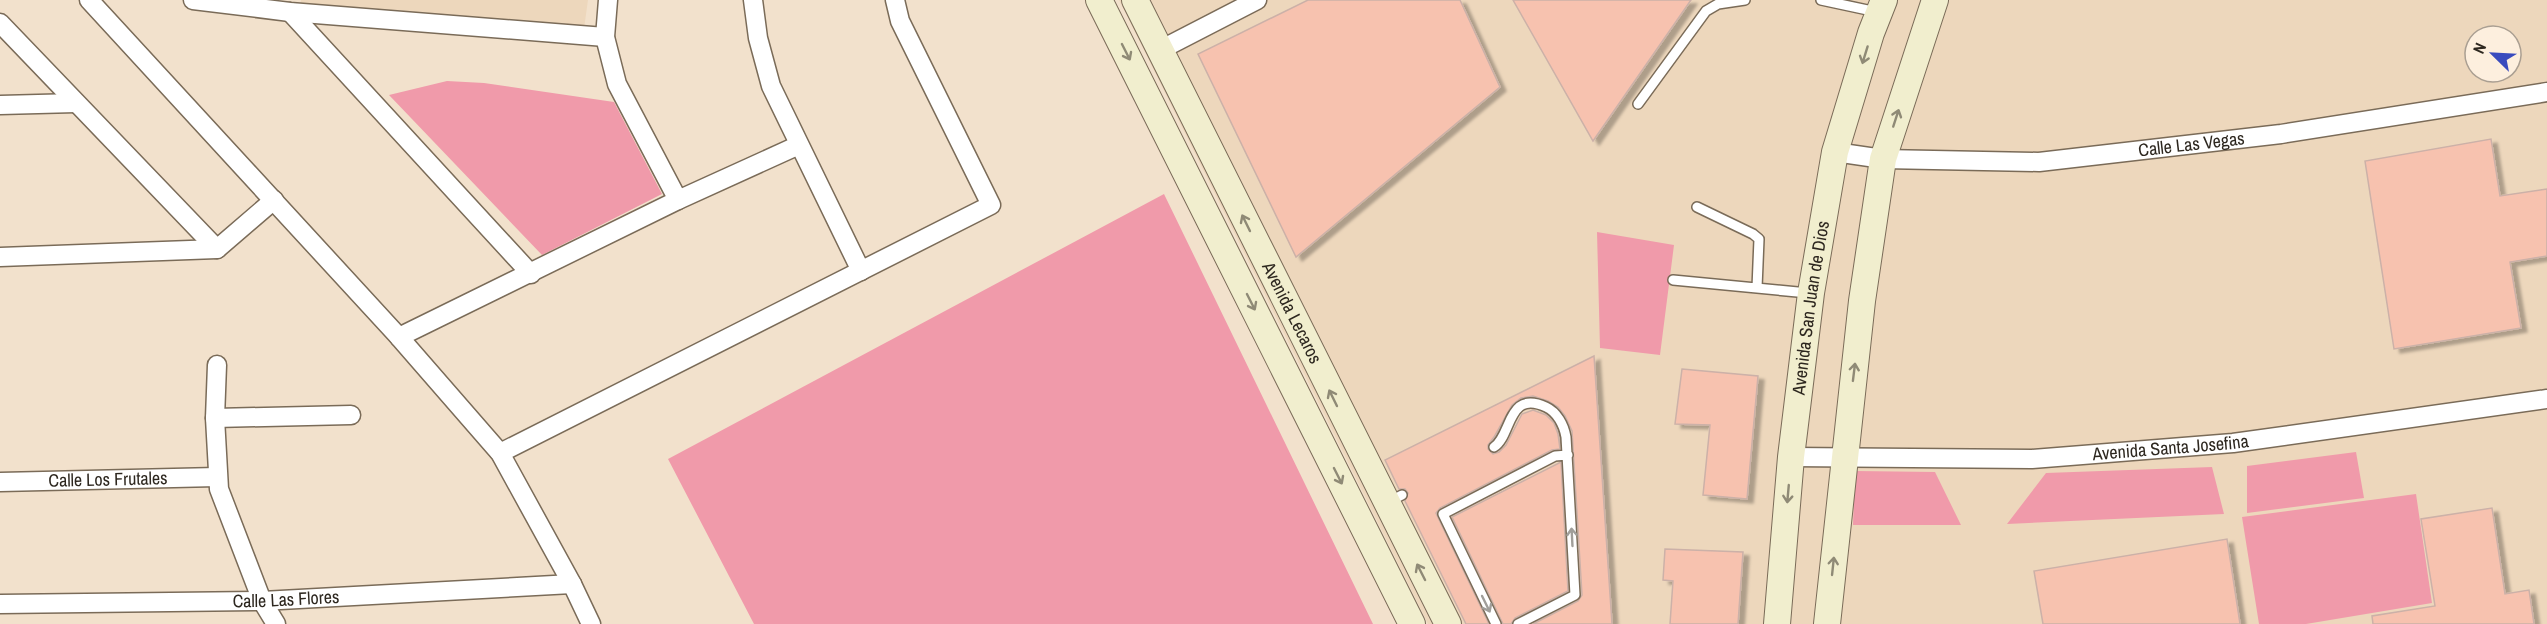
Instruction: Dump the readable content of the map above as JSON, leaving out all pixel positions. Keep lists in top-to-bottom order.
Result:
{
  "streets": {
    "main road": ["Avenida San Juan de Dios", "Avenida Lecaros"],
    "street": [
      "Calle Las Vegas",
      "Avenida Santa Josefina",
      "Calle Los Frutales",
      "Calle Las Flores"
    ]
  },
  "crossings": [
    ["Calle Las Vegas", "Avenida San Juan de Dios"],
    ["Avenida San Juan de Dios", "Avenida Santa Josefina"]
  ],
  "north": "top left"
}
